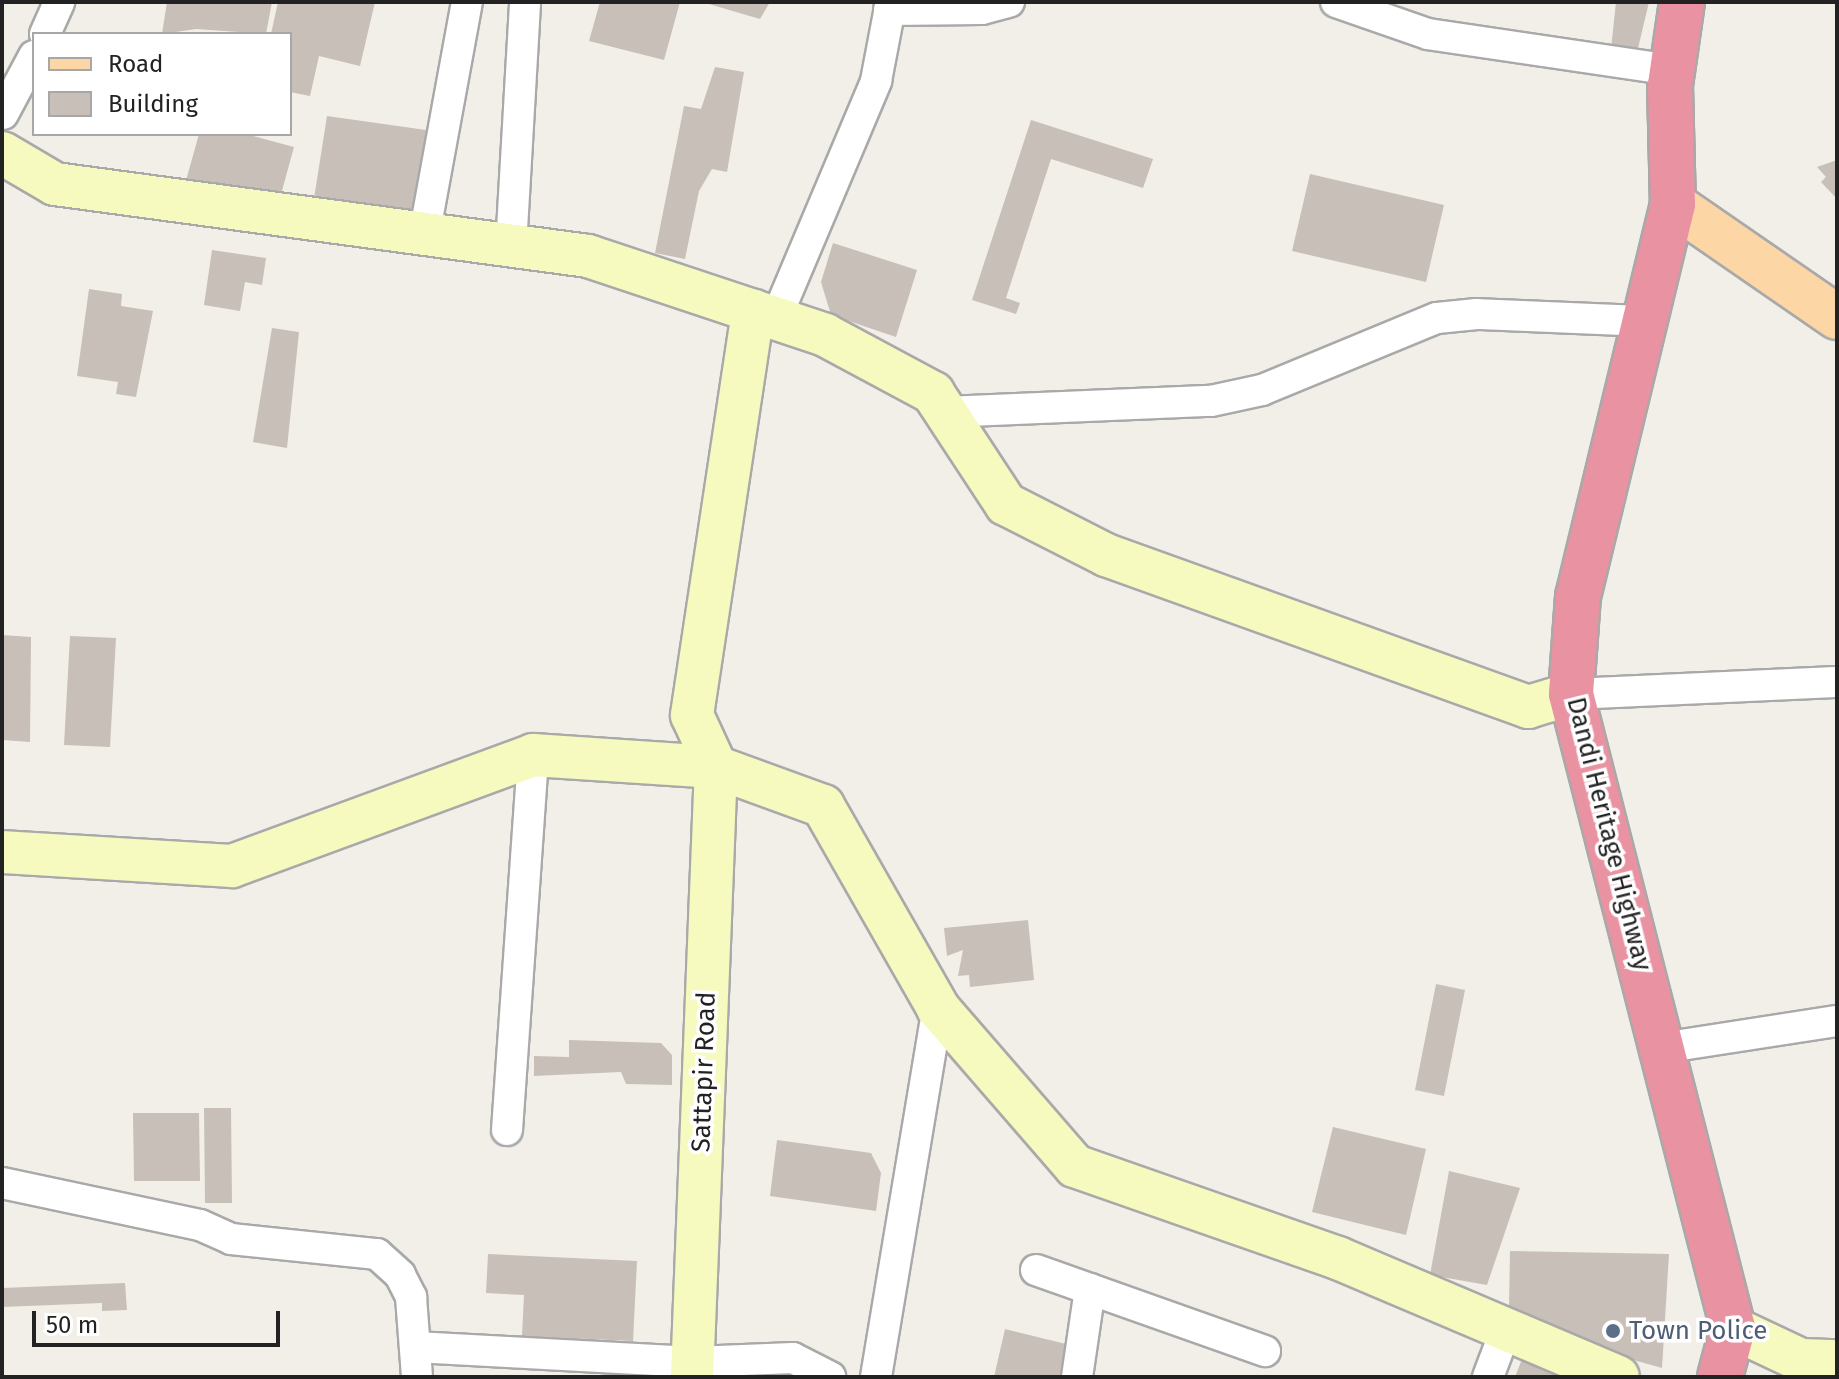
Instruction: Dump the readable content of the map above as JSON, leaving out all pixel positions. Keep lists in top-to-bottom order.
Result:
{
  "streets": {
    "highway": ["Dandi Heritage Highway"],
    "street": ["Sattapir Road"]
  },
  "places": ["Town Police"],
  "legend": ["Road", "Building"],
  "scale_bar": "50 m"
}
